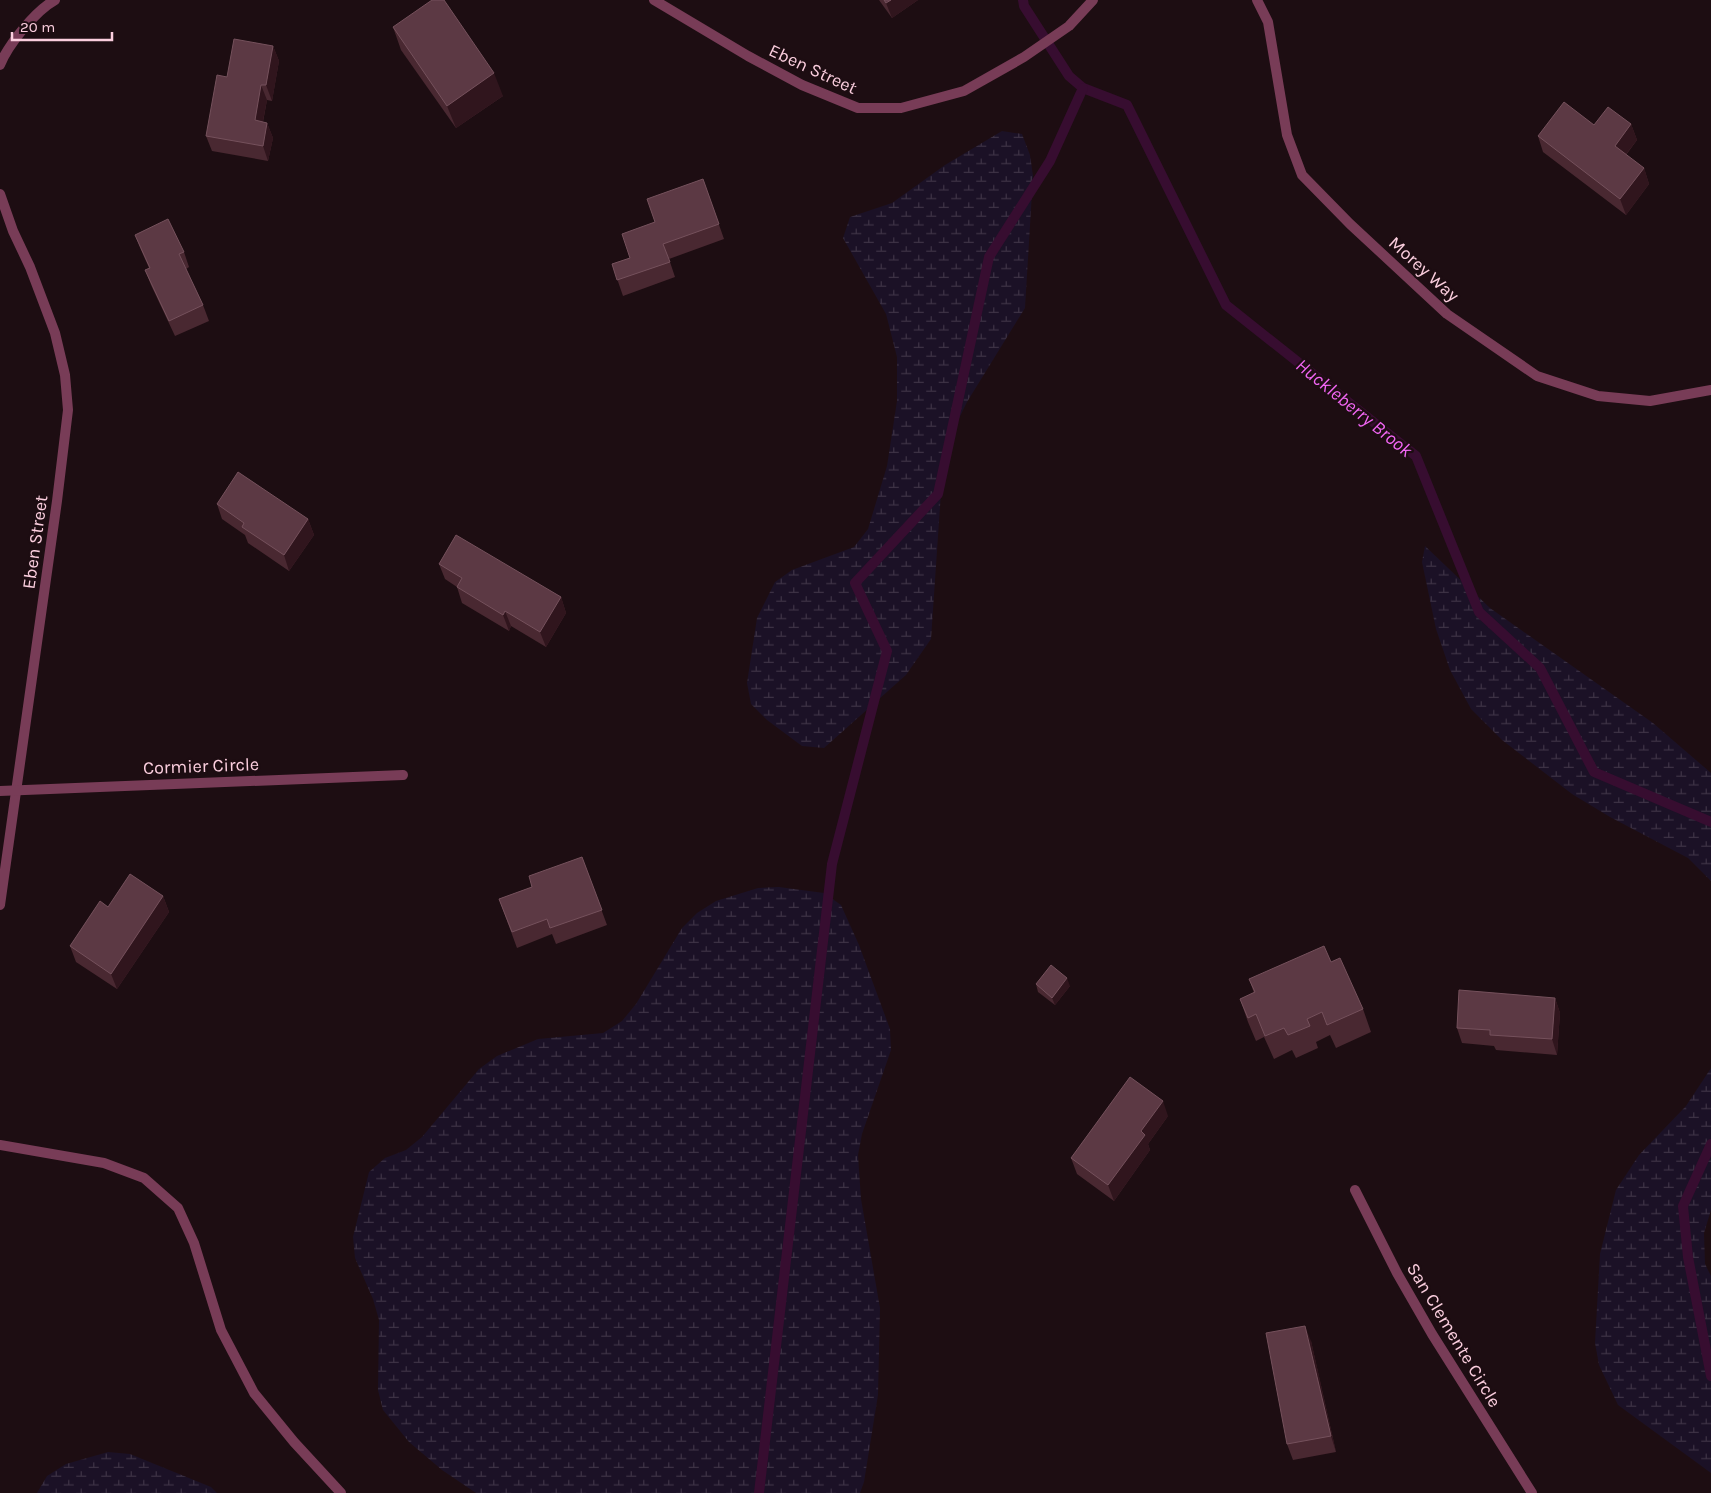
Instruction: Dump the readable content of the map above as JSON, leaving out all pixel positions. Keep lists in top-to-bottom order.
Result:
{
  "streets": {
    "street": [
      "Eben Street",
      "Morey Way",
      "Cormier Circle",
      "San Clemente Circle"
    ]
  },
  "crossings": [
    ["Eben Street", "Cormier Circle"]
  ],
  "water": ["Huckleberry Brook"],
  "scale_bar": "20 m"
}
